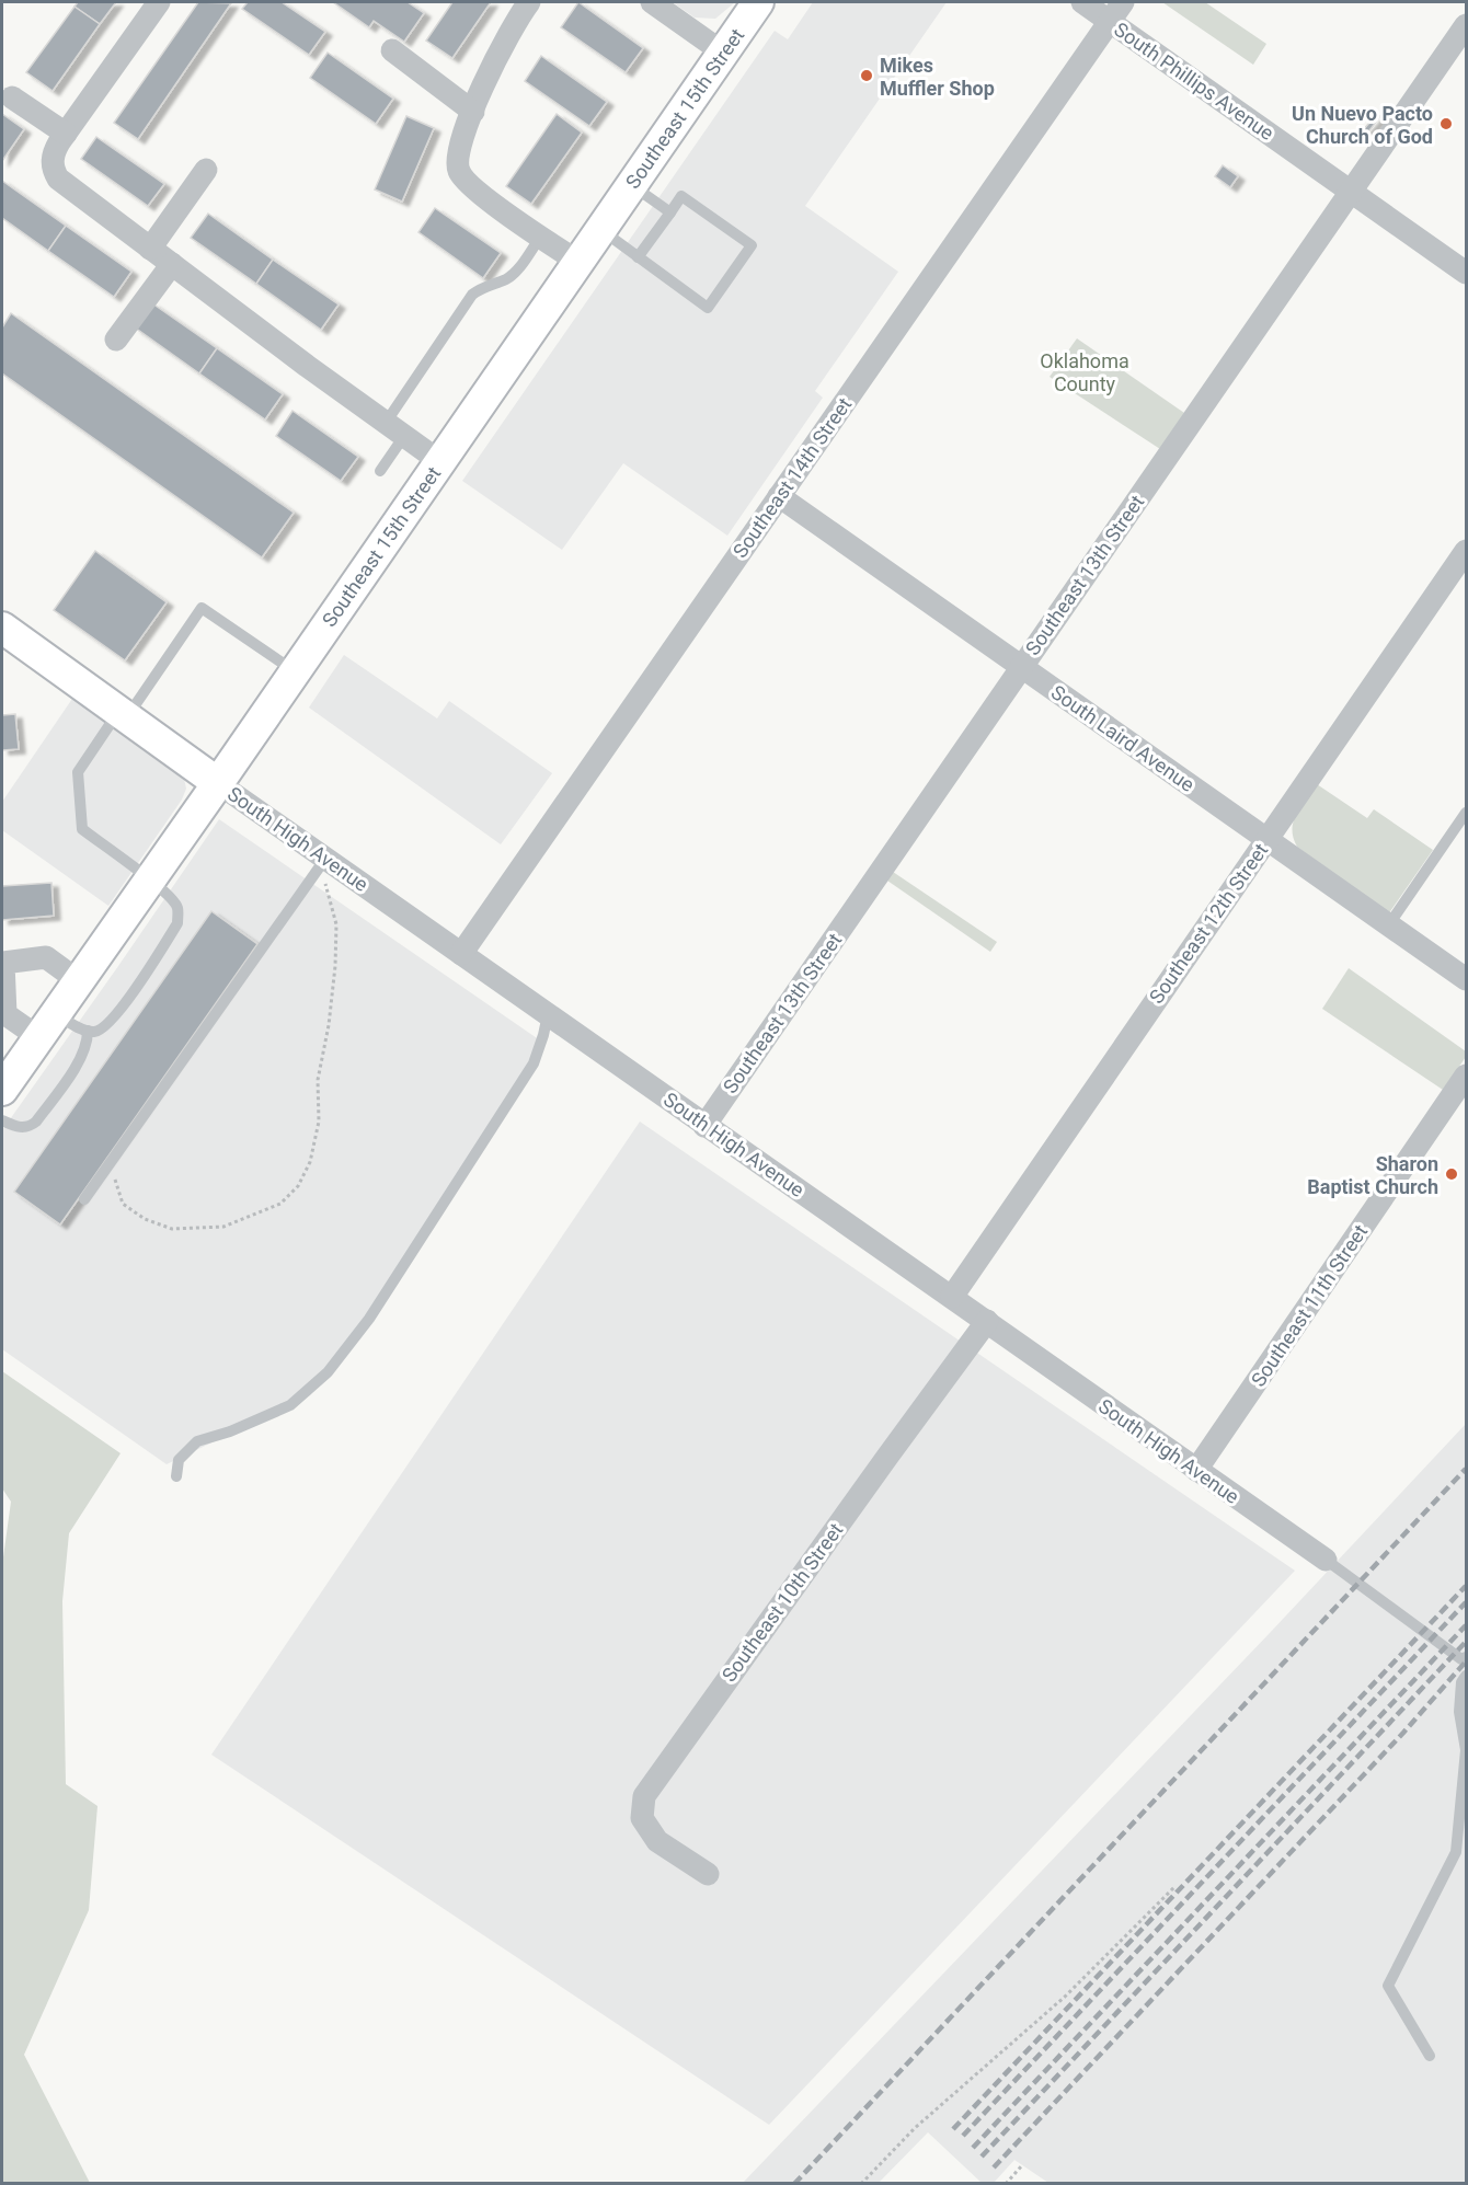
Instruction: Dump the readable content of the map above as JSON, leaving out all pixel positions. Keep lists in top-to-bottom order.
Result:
{
  "streets": {
    "main road": ["Southeast 15th Street", "South High Avenue"],
    "street": [
      "South Phillips Avenue",
      "Southeast 14th Street",
      "Southeast 13th Street",
      "South Laird Avenue",
      "Southeast 12th Street",
      "Southeast 11th Street",
      "Southeast 10th Street"
    ]
  },
  "crossings": [
    ["South Phillips Avenue", "Southeast 14th Street"],
    ["South Phillips Avenue", "Southeast 13th Street"],
    ["Southeast 15th Street", "South High Avenue"],
    ["Southeast 14th Street", "South Laird Avenue"],
    ["Southeast 14th Street", "South High Avenue"],
    ["Southeast 13th Street", "South Laird Avenue"],
    ["Southeast 13th Street", "South High Avenue"],
    ["South Laird Avenue", "Southeast 12th Street"],
    ["South High Avenue", "Southeast 12th Street"],
    ["South High Avenue", "Southeast 11th Street"],
    ["South High Avenue", "Southeast 10th Street"]
  ],
  "parks": ["Oklahoma County"],
  "places": ["Mikes Muffler Shop", "Un Nuevo Pacto Church of God", "Sharon Baptist Church"]
}
